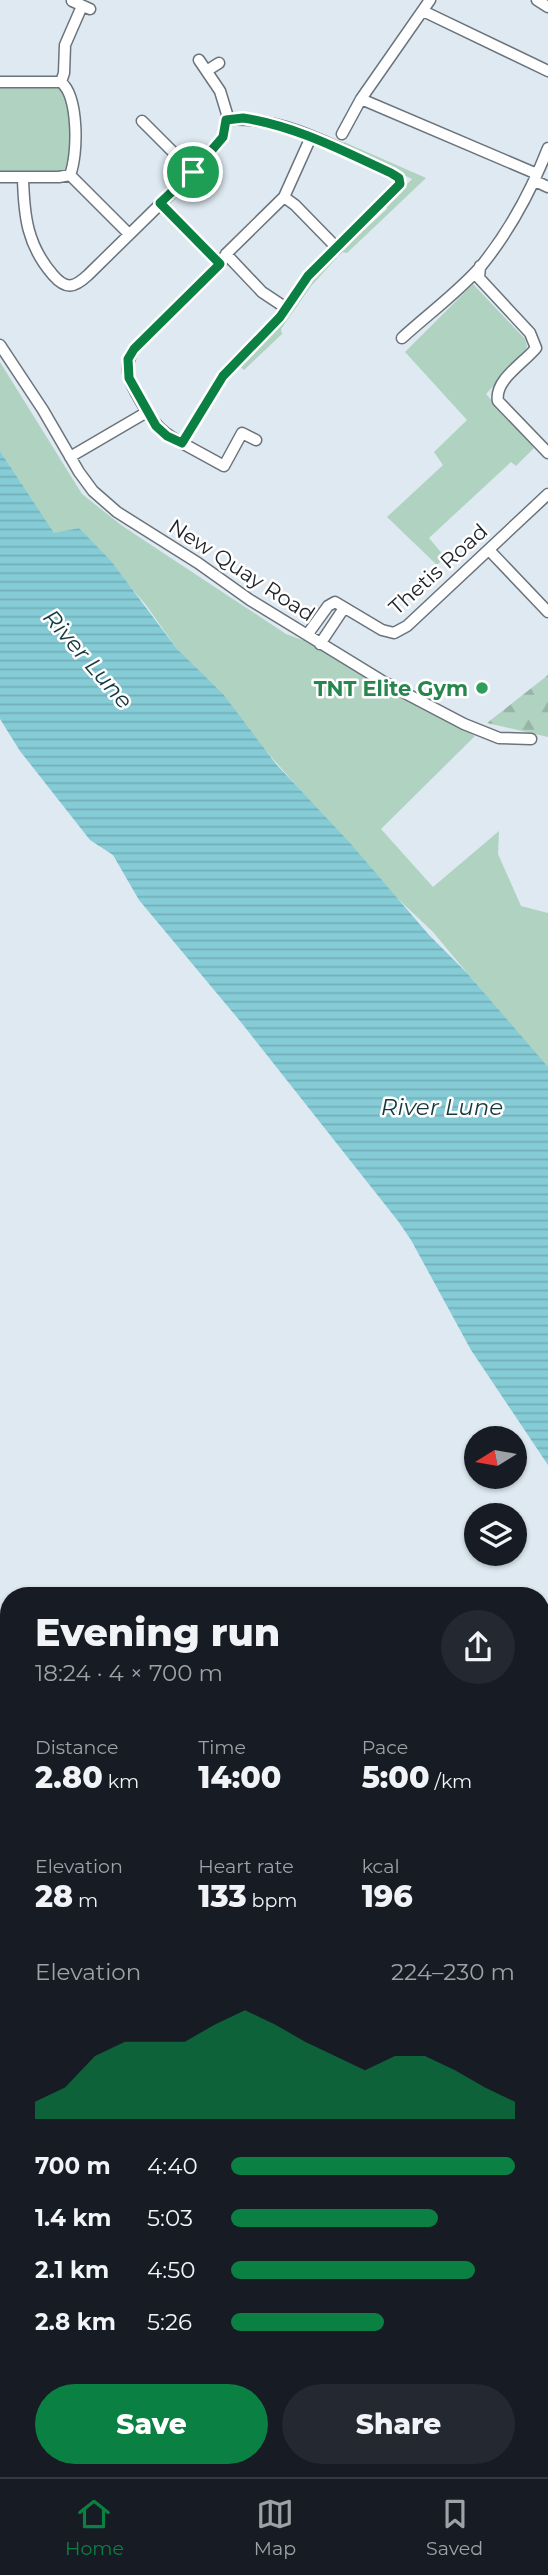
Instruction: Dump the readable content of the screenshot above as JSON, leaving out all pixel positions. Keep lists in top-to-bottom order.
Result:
{
  "streets": {
    "street": ["Thetis Road", "New Quay Road"]
  },
  "water": ["River Lune"],
  "places": ["TNT Elite Gym"],
  "north": "left",
  "page": {
    "heading": ["Evening run", "18:24 · 4 × 700 m"],
    "stats": [
      ["Distance", "2.80 km"],
      ["Time", "14:00"],
      ["Pace", "5:00 /km"],
      ["Elevation", "28 m"],
      ["Heart rate", "133 bpm"],
      ["kcal", "196"]
    ],
    "chart": ["Elevation", "224–230 m"],
    "list": [
      {
        "name": "700 m",
        "note": "4:40"
      },
      {
        "name": "1.4 km",
        "note": "5:03"
      },
      {
        "name": "2.1 km",
        "note": "4:50"
      },
      {
        "name": "2.8 km",
        "note": "5:26"
      }
    ],
    "buttons": ["Save", "Share"],
    "tabs": ["Home", "Map", "Saved"]
  }
}
